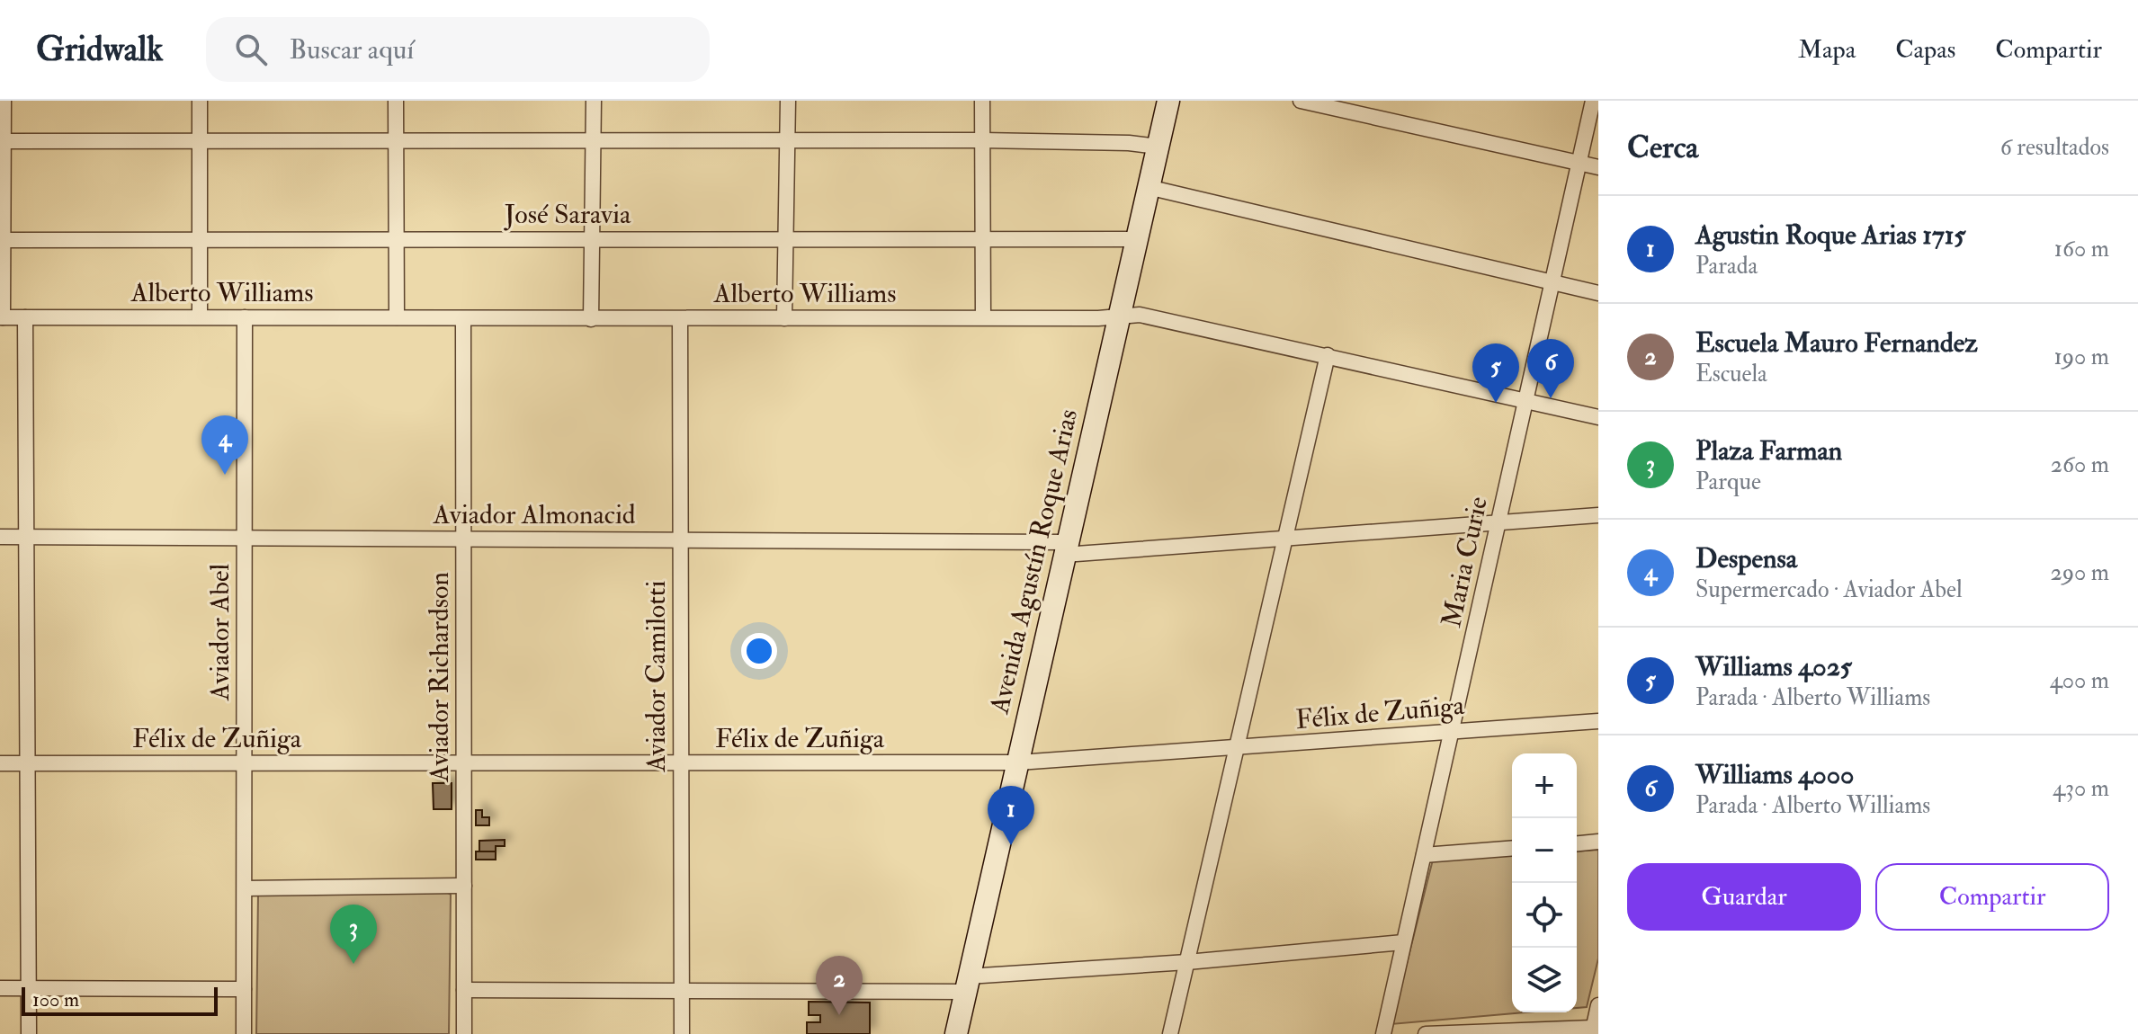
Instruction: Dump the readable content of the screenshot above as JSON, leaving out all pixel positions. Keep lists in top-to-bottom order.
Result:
{
  "streets": {
    "main road": ["Avenida Agustín Roque Arias"],
    "street": [
      "José Saravia",
      "Alberto Williams",
      "Aviador Almonacid",
      "Maria Curie",
      "Aviador Abel",
      "Aviador Camilotti",
      "Aviador Richardson",
      "Félix de Zuñiga"
    ]
  },
  "crossings": [
    ["José Saravia", "Avenida Agustín Roque Arias"],
    ["Alberto Williams", "Avenida Agustín Roque Arias"],
    ["Alberto Williams", "Maria Curie"],
    ["Alberto Williams", "Aviador Abel"],
    ["Alberto Williams", "Aviador Camilotti"],
    ["Alberto Williams", "Aviador Richardson"],
    ["Aviador Almonacid", "Avenida Agustín Roque Arias"],
    ["Aviador Almonacid", "Maria Curie"],
    ["Aviador Almonacid", "Aviador Abel"],
    ["Aviador Almonacid", "Aviador Camilotti"],
    ["Aviador Almonacid", "Aviador Richardson"],
    ["Avenida Agustín Roque Arias", "Félix de Zuñiga"],
    ["Maria Curie", "Félix de Zuñiga"],
    ["Aviador Abel", "Félix de Zuñiga"],
    ["Aviador Camilotti", "Félix de Zuñiga"],
    ["Aviador Richardson", "Félix de Zuñiga"]
  ],
  "scale_bar": "100 m",
  "page": {
    "header": "Gridwalk",
    "search": "Buscar aquí",
    "nav": ["Mapa", "Capas", "Compartir"],
    "heading": ["Cerca", "6 resultados"],
    "list": [
      {
        "mark": "1",
        "name": "Agustin Roque Arias 1715",
        "note": "Parada",
        "value": "160 m"
      },
      {
        "mark": "2",
        "name": "Escuela Mauro Fernandez",
        "note": "Escuela",
        "value": "190 m"
      },
      {
        "mark": "3",
        "name": "Plaza Farman",
        "note": "Parque",
        "value": "260 m"
      },
      {
        "mark": "4",
        "name": "Despensa",
        "note": "Supermercado · Aviador Abel",
        "value": "290 m"
      },
      {
        "mark": "5",
        "name": "Williams 4025",
        "note": "Parada · Alberto Williams",
        "value": "400 m"
      },
      {
        "mark": "6",
        "name": "Williams 4000",
        "note": "Parada · Alberto Williams",
        "value": "430 m"
      }
    ],
    "pins": [
      "6",
      "5",
      "4",
      "1",
      "3",
      "2"
    ],
    "map_buttons": ["+", "−"],
    "buttons": ["Guardar", "Compartir"],
    "scale": "100 m"
  }
}
